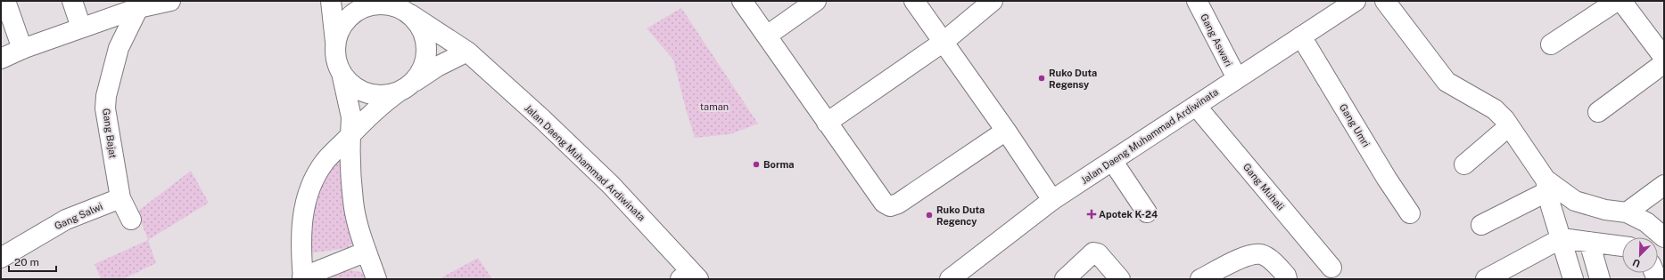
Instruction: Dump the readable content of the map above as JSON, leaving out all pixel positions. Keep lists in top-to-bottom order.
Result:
{
  "streets": {
    "street": [
      "Gang Aswari",
      "Gang Umri",
      "Gang Bajat",
      "Jalan Daeng Muhammad Ardiwinata",
      "Gang Muhali",
      "Gang Salwi"
    ]
  },
  "crossings": [
    ["Gang Aswari", "Jalan Daeng Muhammad Ardiwinata"],
    ["Gang Umri", "Jalan Daeng Muhammad Ardiwinata"],
    ["Gang Bajat", "Gang Salwi"],
    ["Jalan Daeng Muhammad Ardiwinata", "Gang Muhali"]
  ],
  "parks": ["taman"],
  "places": {
    "other": ["Ruko Duta Regensy", "Borma", "Ruko Duta Regency"],
    "health": ["Apotek K-24"]
  },
  "scale_bar": "20 m",
  "north": "bottom left"
}
